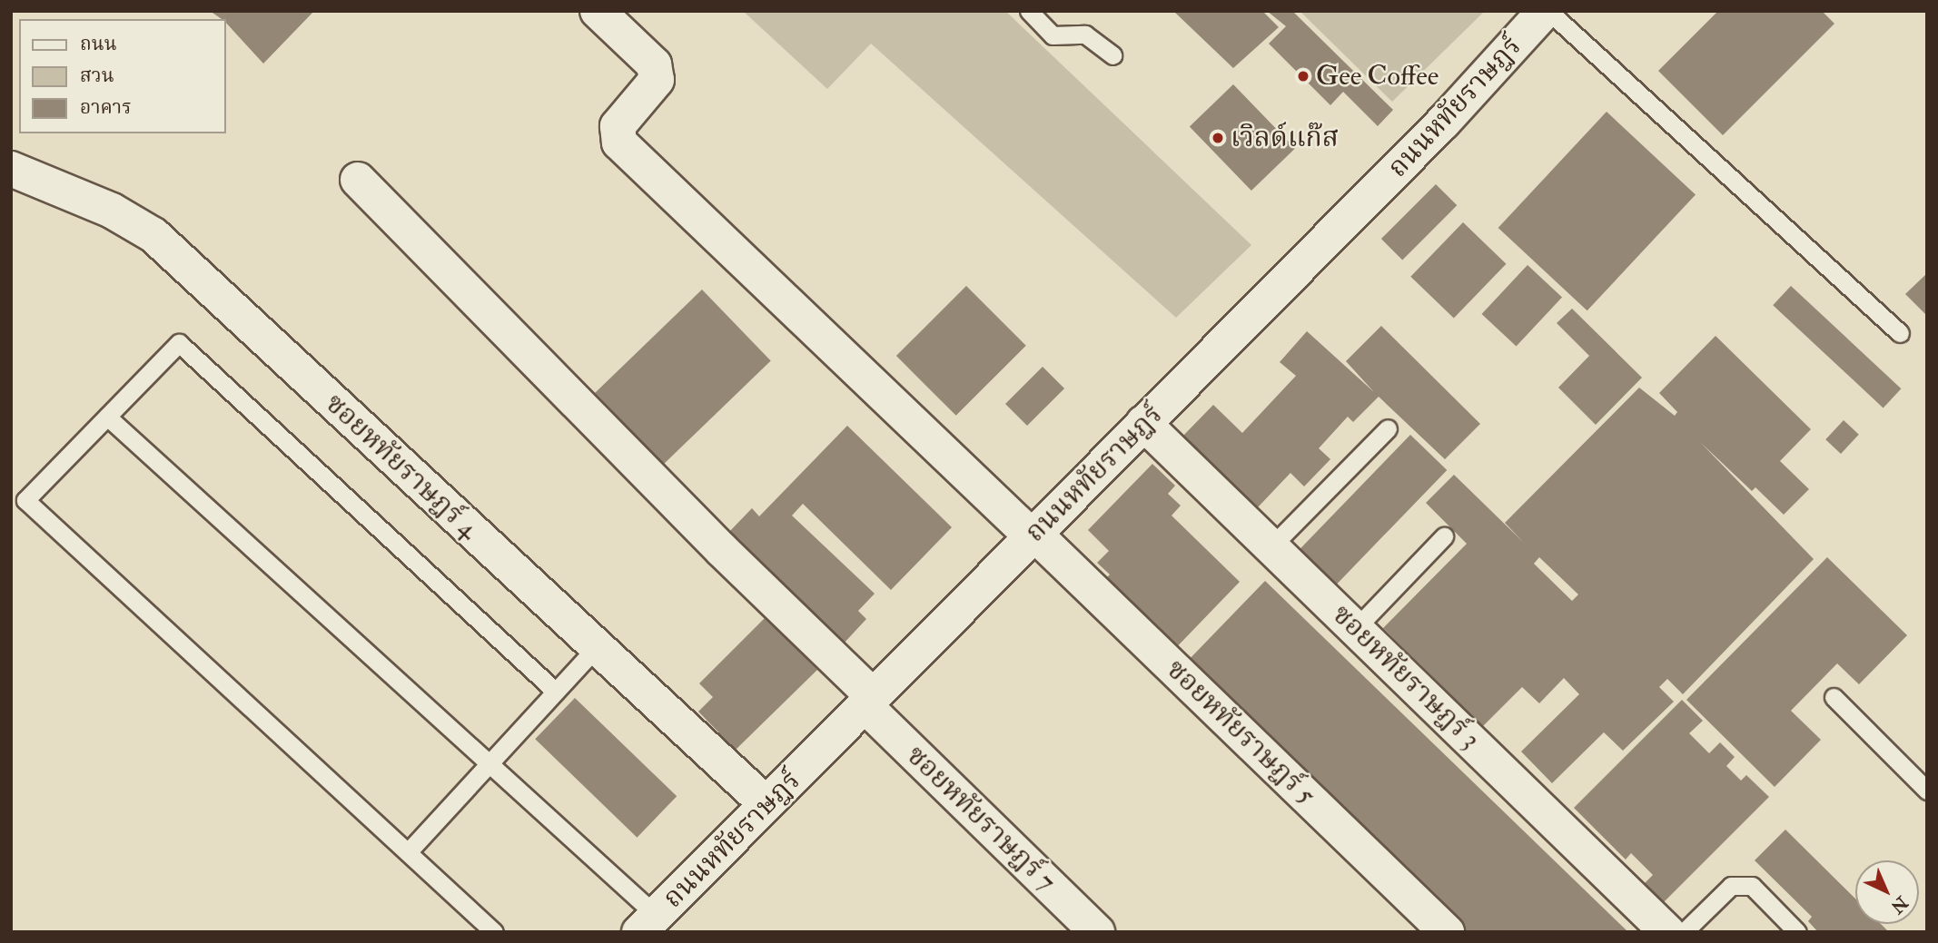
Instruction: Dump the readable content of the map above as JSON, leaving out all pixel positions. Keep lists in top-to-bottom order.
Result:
{
  "streets": {
    "street": [
      "ถนนหทัยราษฎร์",
      "ซอยหทัยราษฎร์ 4",
      "ซอยหทัยราษฎร์ 3",
      "ซอยหทัยราษฎร์ 5",
      "ซอยหทัยราษฎร์ 7"
    ]
  },
  "crossings": [
    ["ถนนหทัยราษฎร์", "ซอยหทัยราษฎร์ 4"],
    ["ถนนหทัยราษฎร์", "ซอยหทัยราษฎร์ 3"],
    ["ถนนหทัยราษฎร์", "ซอยหทัยราษฎร์ 5"],
    ["ถนนหทัยราษฎร์", "ซอยหทัยราษฎร์ 7"]
  ],
  "places": ["Gee Coffee", "เวิลด์แก๊ส"],
  "legend": ["ถนน", "สวน", "อาคาร"],
  "north": "bottom right"
}
